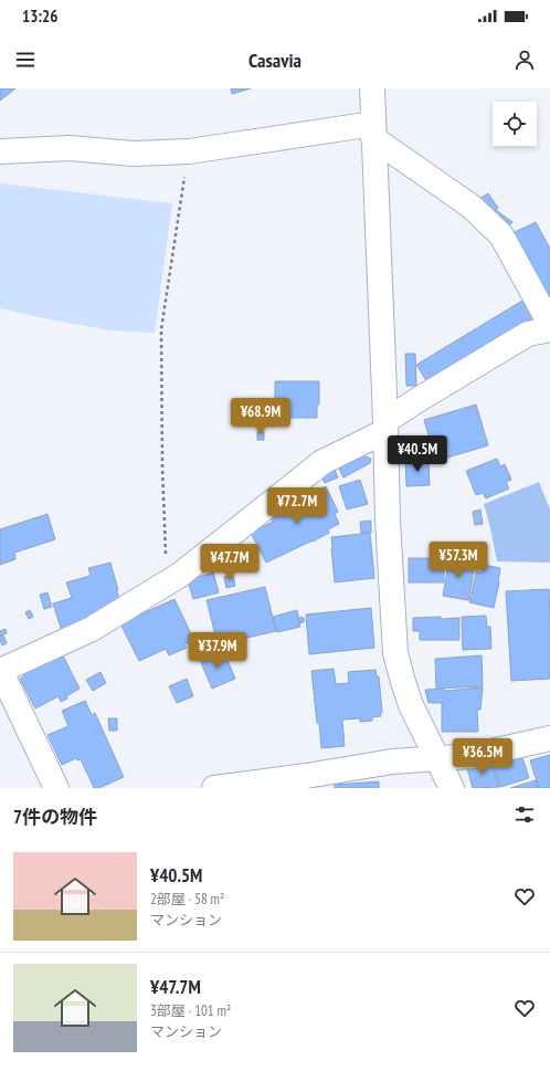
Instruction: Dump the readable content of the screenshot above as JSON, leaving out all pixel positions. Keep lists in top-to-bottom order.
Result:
{
  "page": {
    "status": "13:26",
    "header": "Casavia",
    "price": [
      "¥68.9M",
      "¥40.5M",
      "¥72.7M",
      "¥57.3M",
      "¥47.7M",
      "¥37.9M",
      "¥36.5M"
    ],
    "heading": "7件の物件",
    "list": [
      {
        "name": "¥40.5M",
        "note": "2部屋 · 58 m² · マンション"
      },
      {
        "name": "¥47.7M",
        "note": "3部屋 · 101 m² · マンション"
      }
    ]
  }
}
